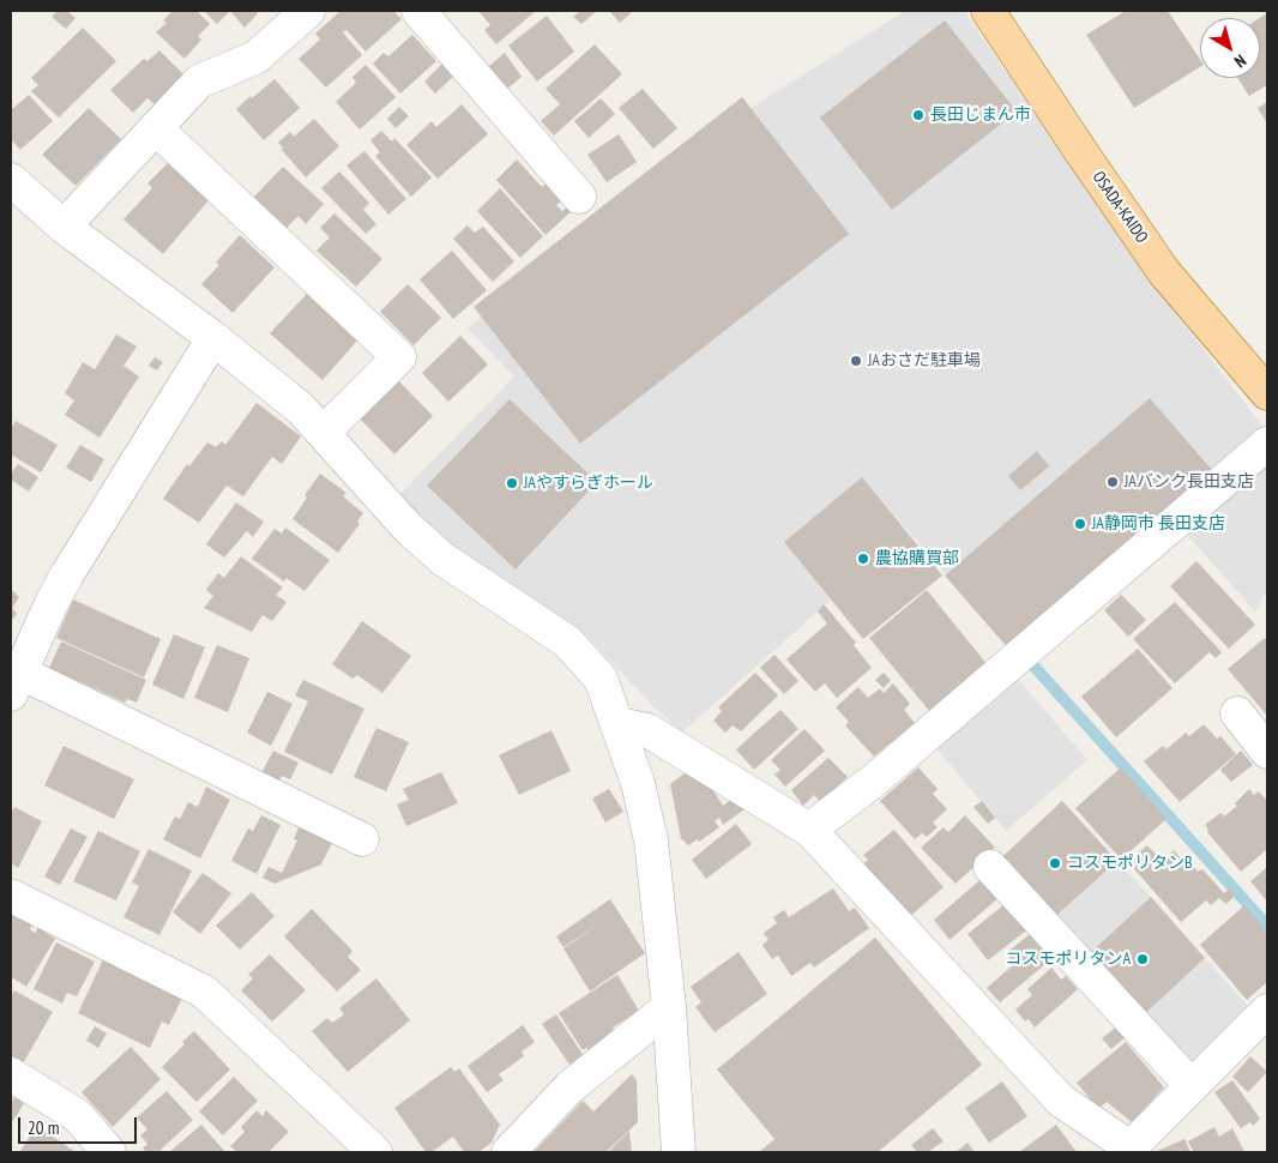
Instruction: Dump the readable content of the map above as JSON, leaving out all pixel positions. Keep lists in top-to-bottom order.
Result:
{
  "streets": {
    "main road": ["OSADA-KAIDO"]
  },
  "places": [
    "長田じまん市",
    "JAおさだ駐車場",
    "JAバンク長田支店",
    "JAやすらぎホール",
    "JA静岡市 長田支店",
    "農協購買部",
    "コスモポリタンB",
    "コスモポリタンA"
  ],
  "scale_bar": "20 m",
  "north": "bottom right"
}
